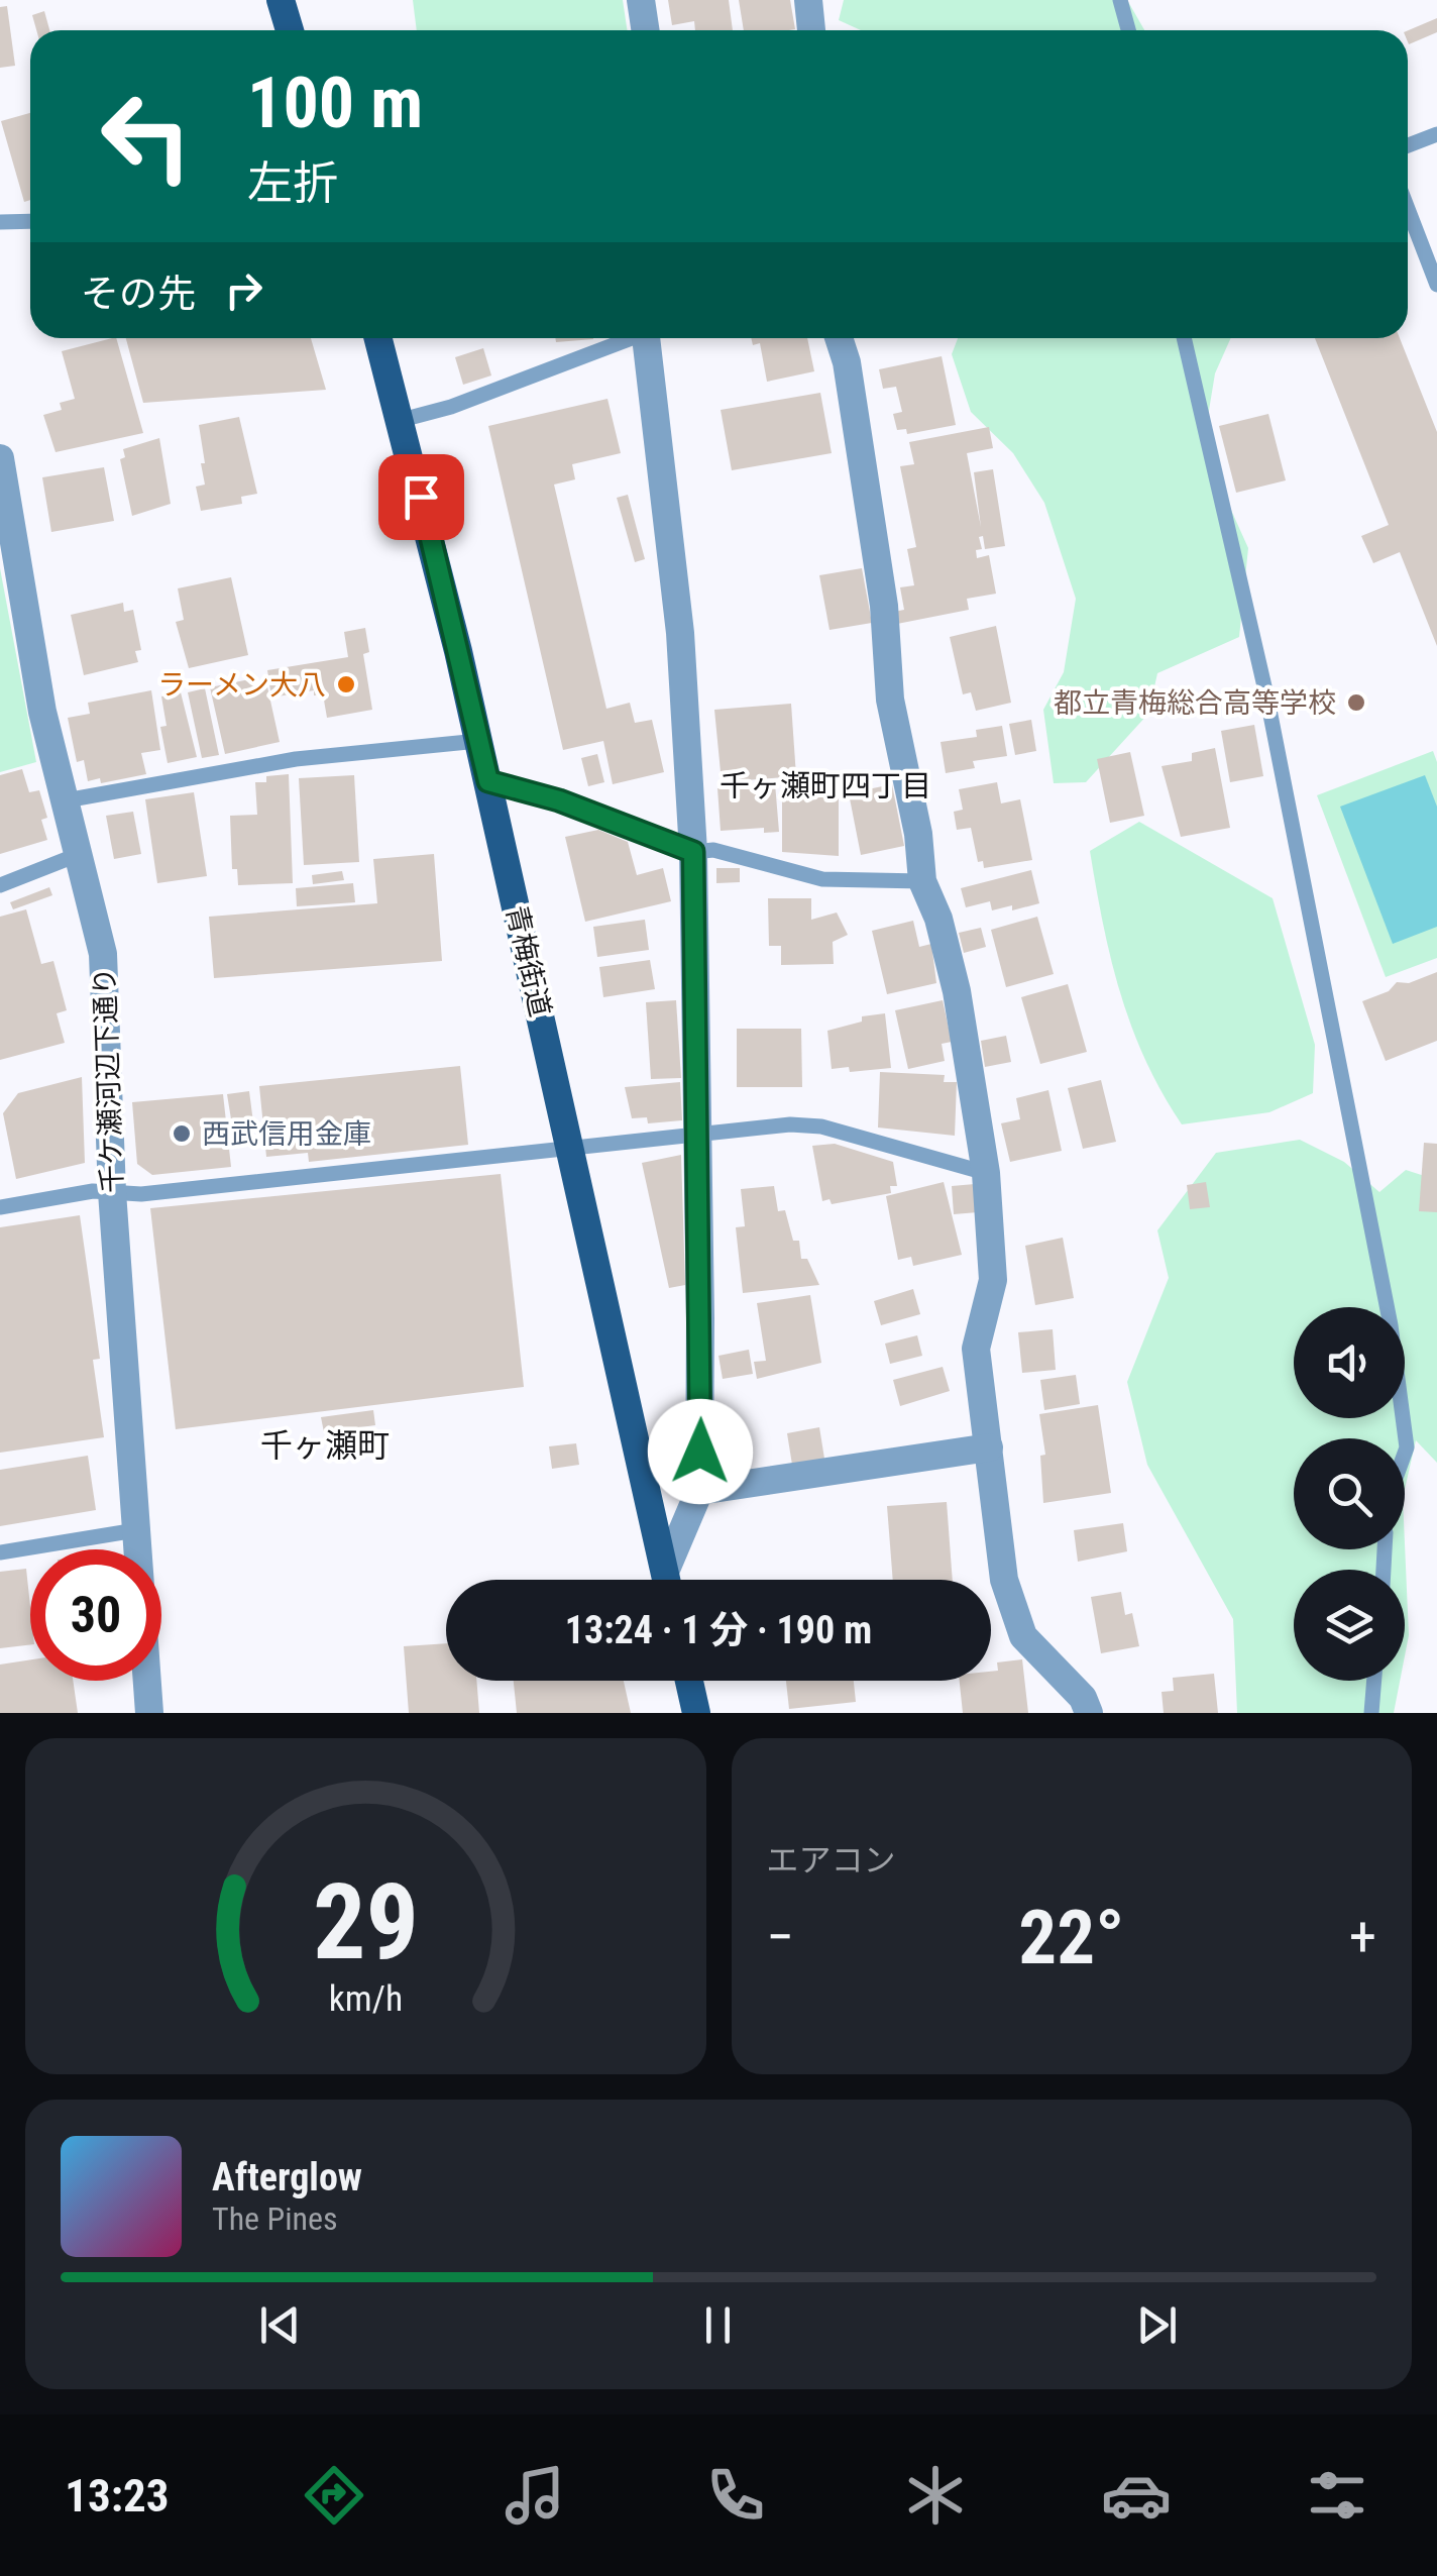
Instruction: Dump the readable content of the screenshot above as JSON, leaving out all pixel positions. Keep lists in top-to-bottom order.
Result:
{
  "streets": {
    "main road": ["青梅街道"],
    "street": ["千ケ瀬河辺下通り"]
  },
  "districts": ["千ヶ瀬町四丁目", "千ヶ瀬町"],
  "places": ["ラーメン大八", "都立青梅総合高等学校", "西武信用金庫"],
  "page": {
    "turn": ["100 m", "左折"],
    "then": "その先",
    "limit": "30",
    "trip": "13:24 · 1 分 · 190 m",
    "tile": "エアコン",
    "heat": ["−", "22°", "+"],
    "song": ["Afterglow", "The Pines"],
    "tabs": "13:23",
    "gauge": ["29", "km/h"]
  }
}
